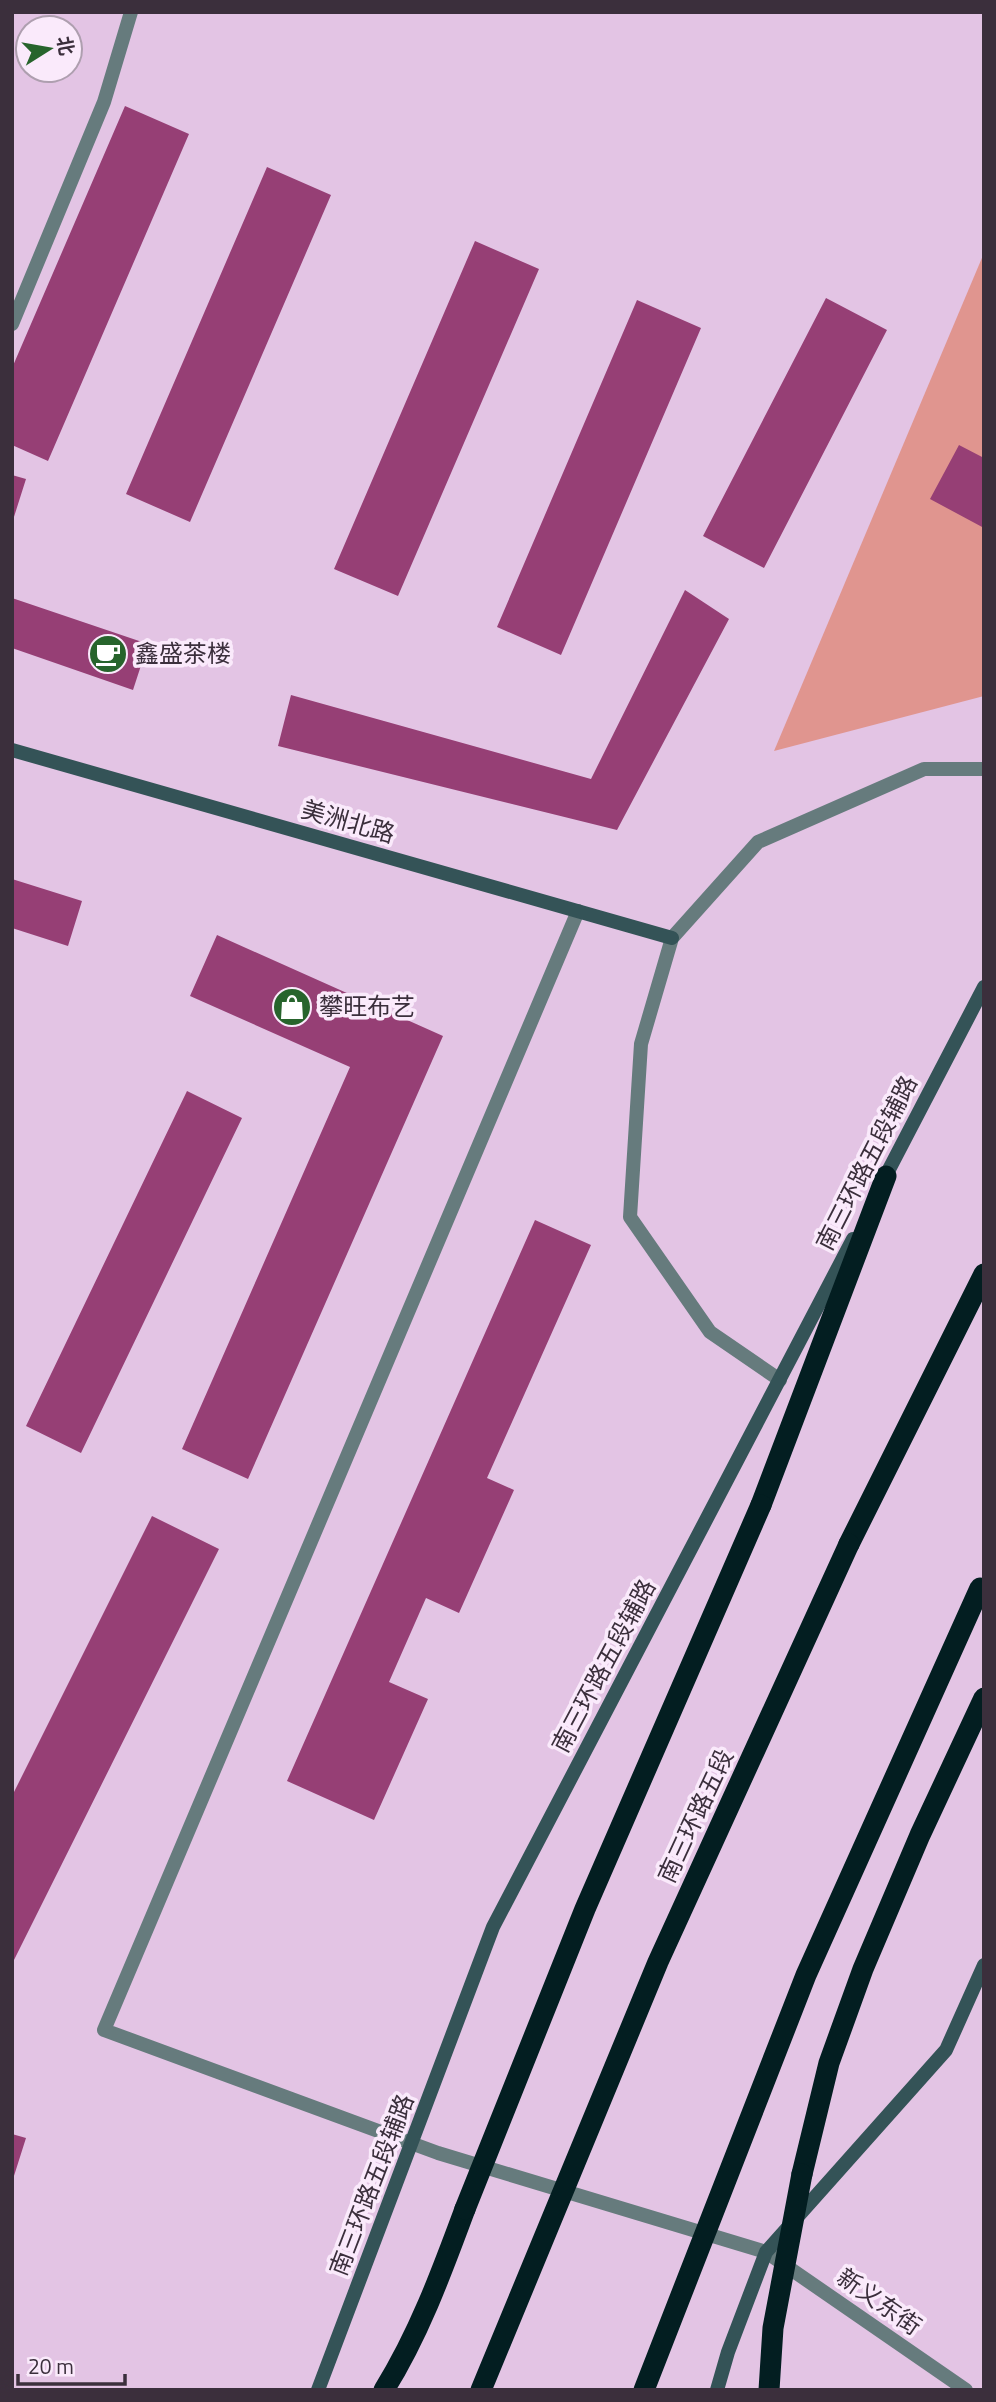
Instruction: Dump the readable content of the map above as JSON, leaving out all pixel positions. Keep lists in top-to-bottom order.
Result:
{
  "streets": {
    "highway": ["南三环路五段"],
    "main road": ["美洲北路", "南三环路五段辅路"],
    "street": ["新义东街"]
  },
  "crossings": [
    ["美洲北路", "新义东街"],
    ["南三环路五段辅路", "新义东街"]
  ],
  "places": {
    "cafe": ["鑫盛茶楼"],
    "shop": ["攀旺布艺"]
  },
  "scale_bar": "20 m",
  "north": "right"
}
